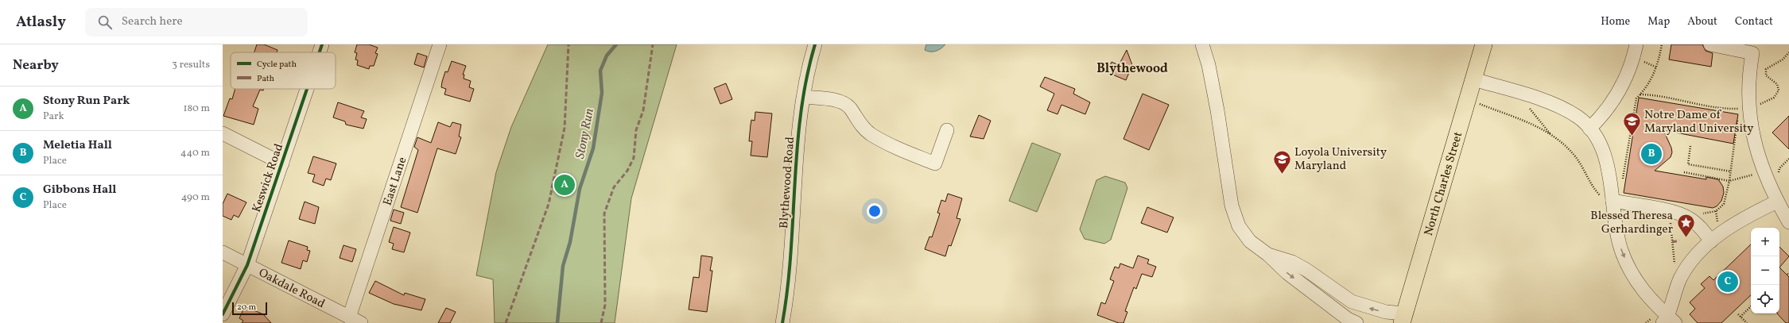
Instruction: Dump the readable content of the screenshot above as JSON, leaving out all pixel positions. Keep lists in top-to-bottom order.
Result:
{
  "streets": {
    "main road": ["North Charles Street"],
    "street": [
      "Keswick Road",
      "East Lane",
      "Blythewood Road",
      "Oakdale Road"
    ]
  },
  "crossings": [
    ["Keswick Road", "Oakdale Road"],
    ["East Lane", "Oakdale Road"]
  ],
  "districts": ["Blythewood"],
  "water": ["Stony Run"],
  "places": {
    "school or university": ["Notre Dame of Maryland University", "Loyola University Maryland"],
    "place": ["Blessed Theresa Gerhardinger"]
  },
  "legend": ["Cycle path", "Path"],
  "scale_bar": "20 m",
  "page": {
    "header": "Atlasly",
    "search": "Search here",
    "nav": [
      "Home",
      "Map",
      "About",
      "Contact"
    ],
    "heading": ["Nearby", "3 results"],
    "list": [
      {
        "mark": "A",
        "name": "Stony Run Park",
        "note": "Park",
        "value": "180 m"
      },
      {
        "mark": "B",
        "name": "Meletia Hall",
        "note": "Place",
        "value": "440 m"
      },
      {
        "mark": "C",
        "name": "Gibbons Hall",
        "note": "Place",
        "value": "490 m"
      }
    ],
    "pins": ["B", "A", "C"],
    "map_buttons": ["+", "−"],
    "scale": "20 m"
  }
}
